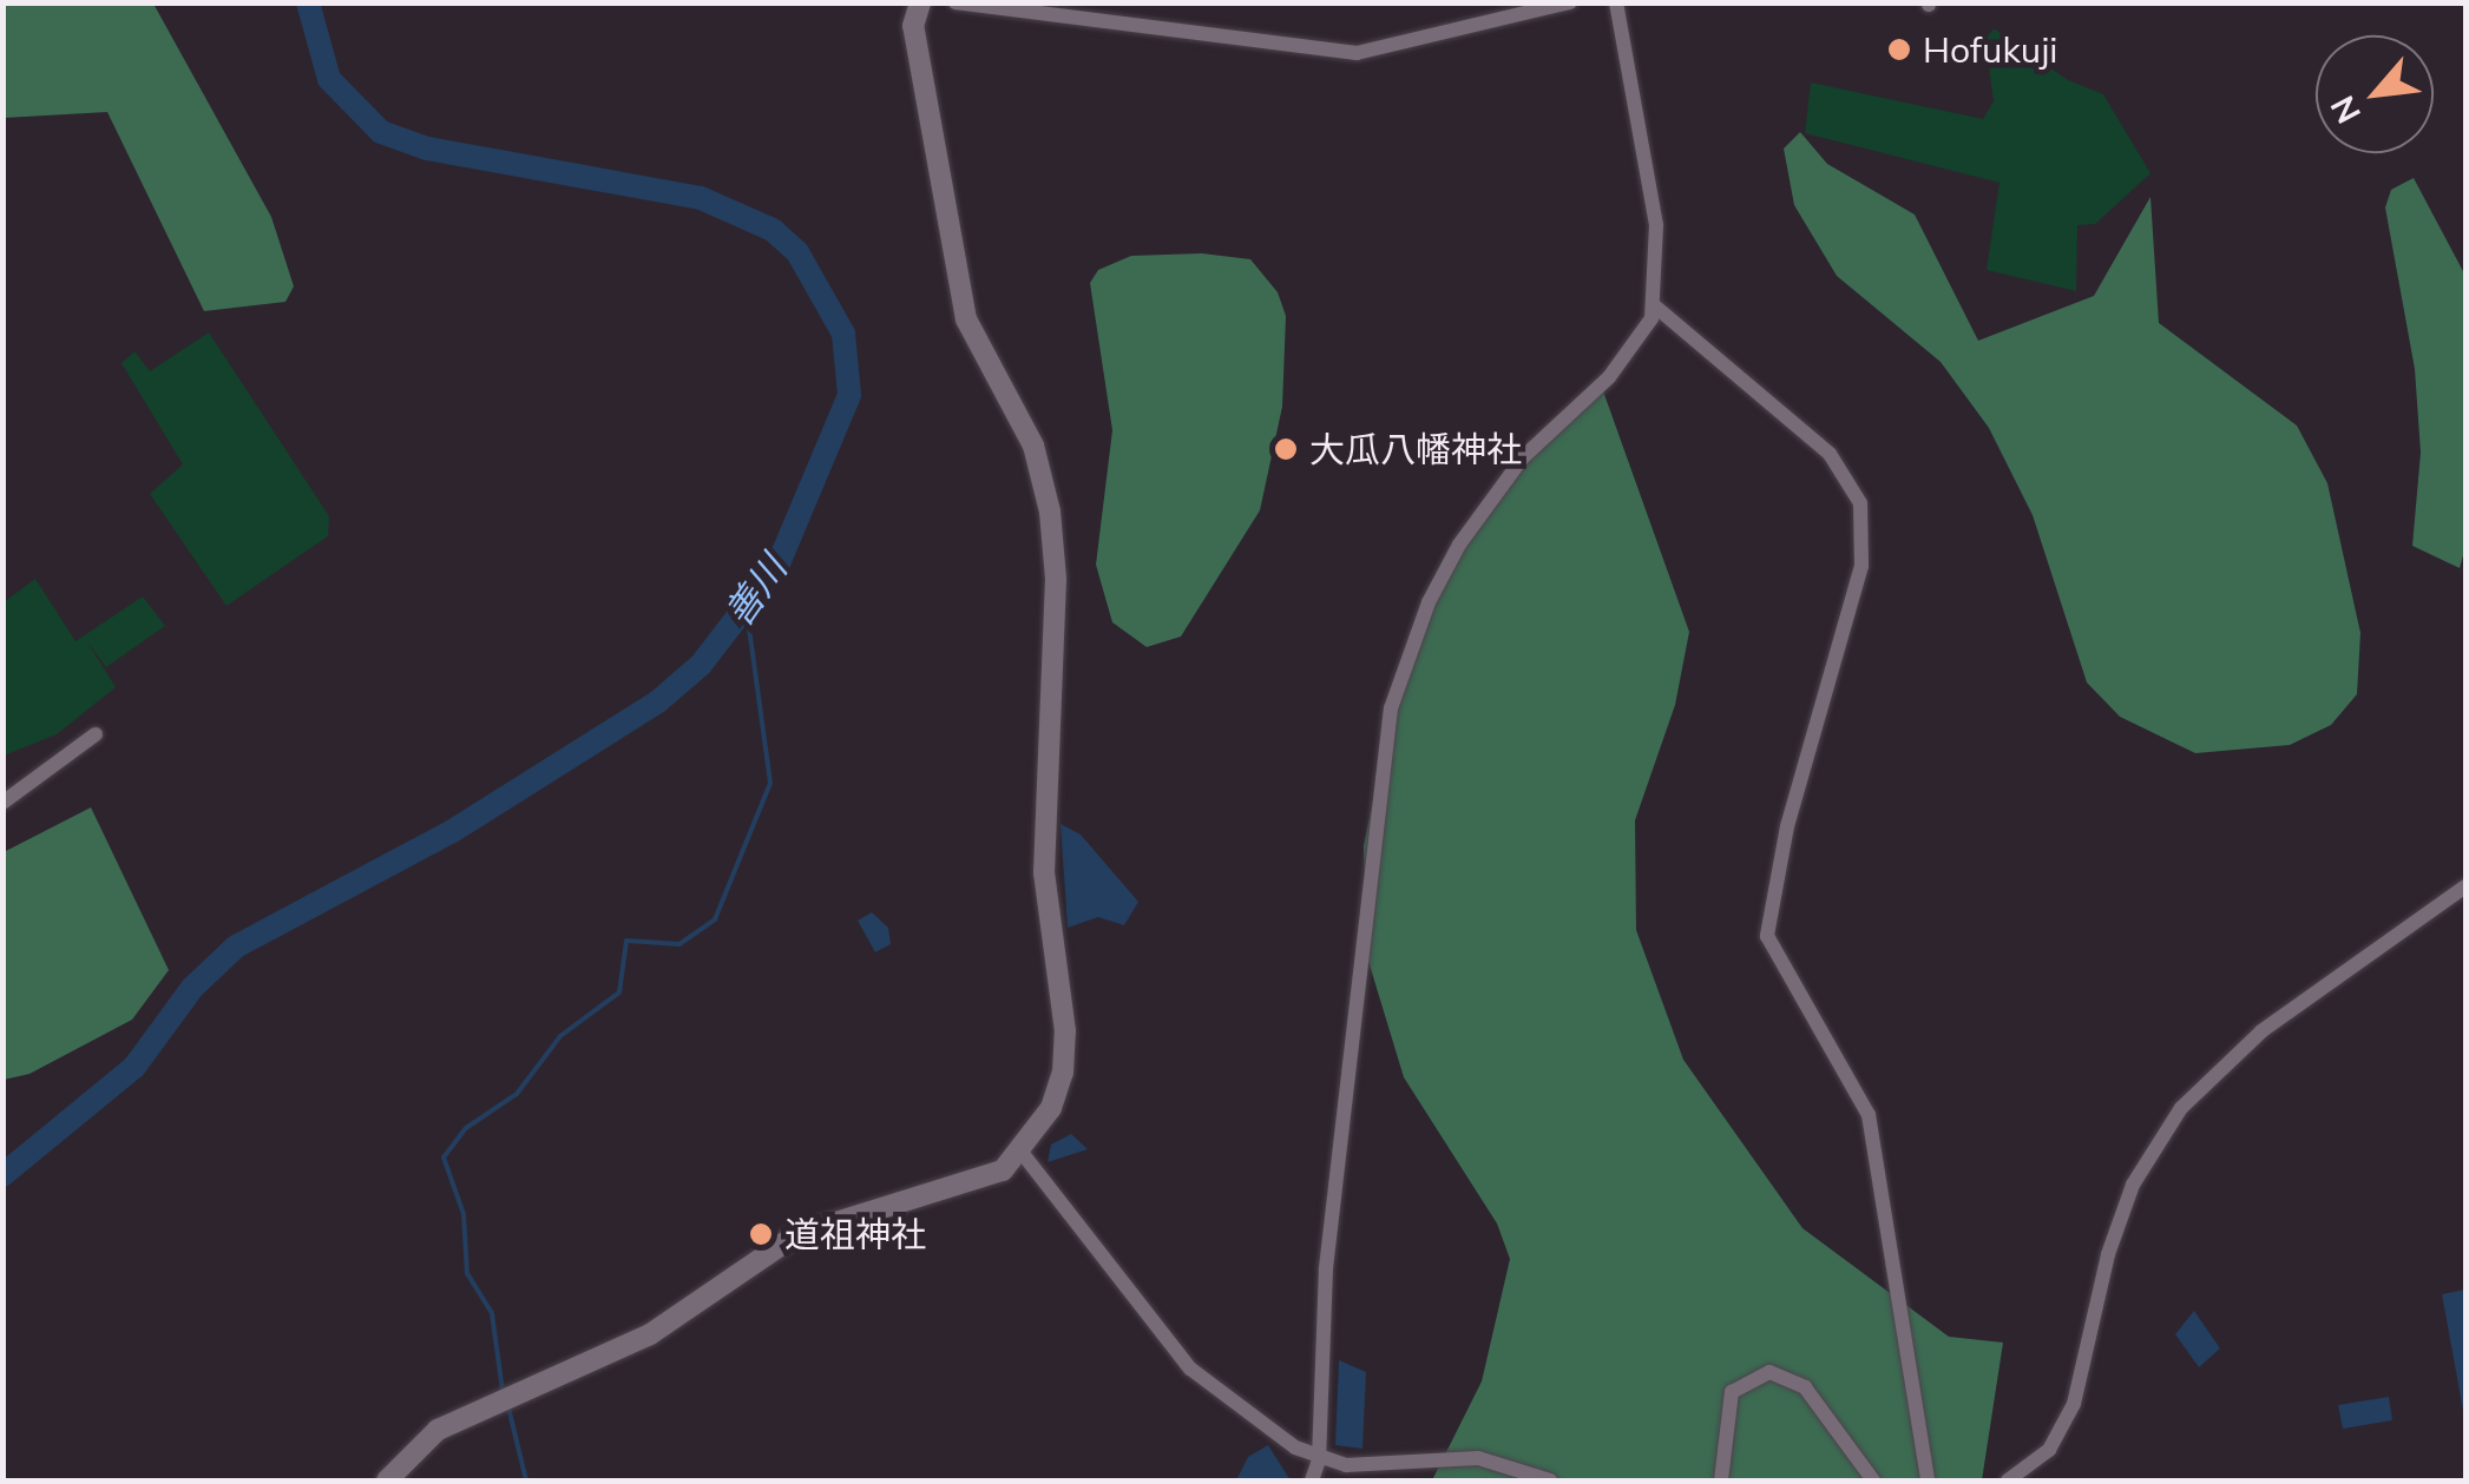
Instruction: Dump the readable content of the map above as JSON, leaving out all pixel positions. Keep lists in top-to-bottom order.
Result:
{
  "water": ["善川"],
  "places": ["Hofukuji", "大瓜八幡神社", "道祖神社"],
  "north": "bottom left"
}
